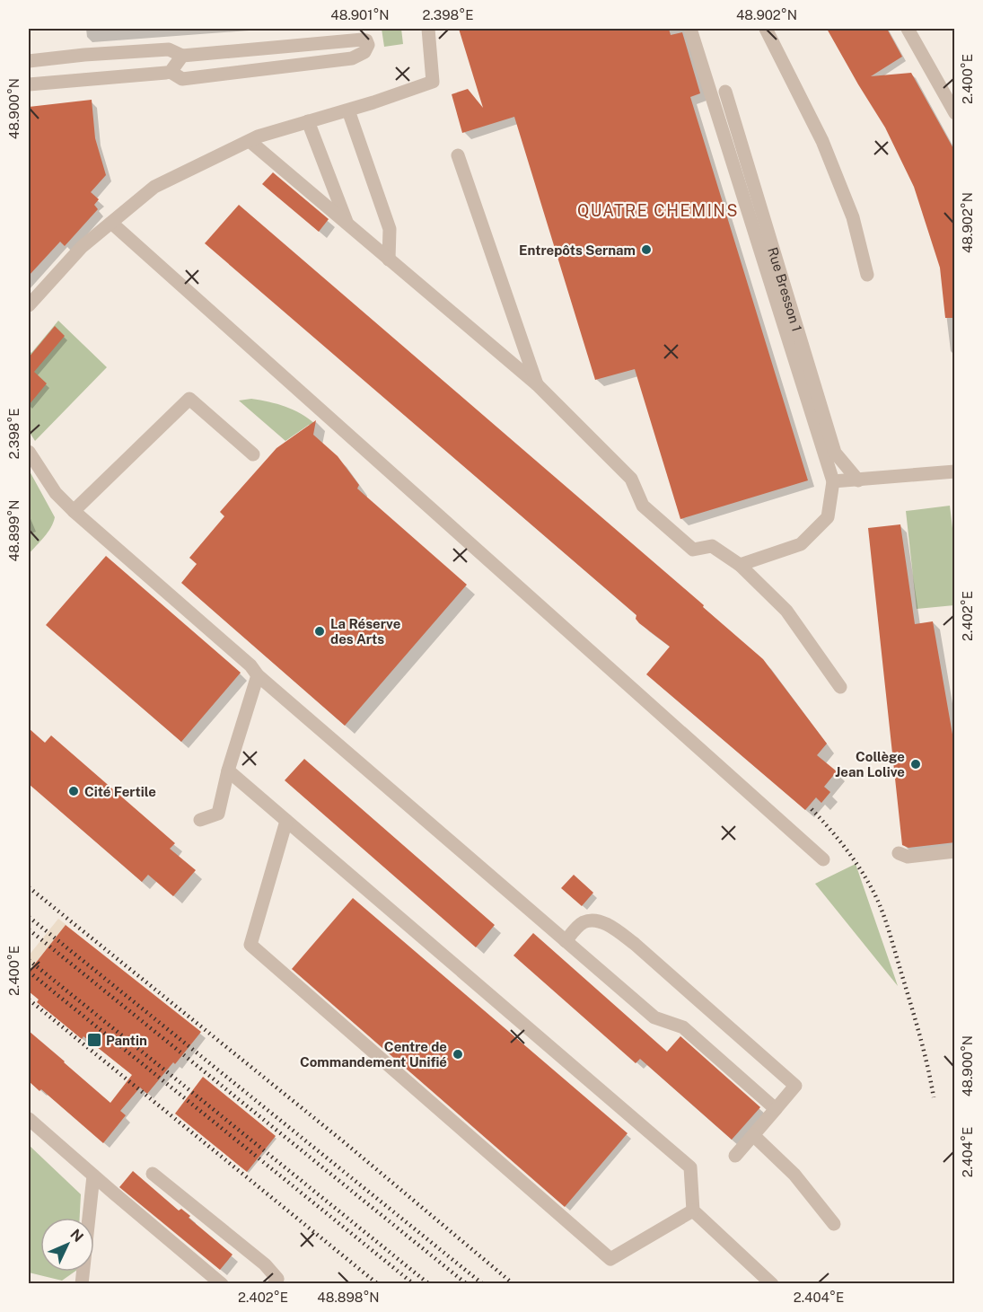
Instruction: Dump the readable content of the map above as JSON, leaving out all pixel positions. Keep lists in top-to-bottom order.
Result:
{
  "streets": {
    "street": ["Rue Bresson 1"]
  },
  "districts": ["QUATRE CHEMINS"],
  "places": {
    "other": [
      "Entrepôts Sernam",
      "La Réserve des Arts",
      "Collège Jean Lolive",
      "Cité Fertile",
      "Centre de Commandement Unifié"
    ],
    "transit": ["Pantin"]
  },
  "north": "top right",
  "coordinates": [
    "48.901°N",
    "2.398°E",
    "48.902°N",
    "2.400°E",
    "48.900°N",
    "48.899°N",
    "2.402°E",
    "2.404°E",
    "48.898°N"
  ]
}
